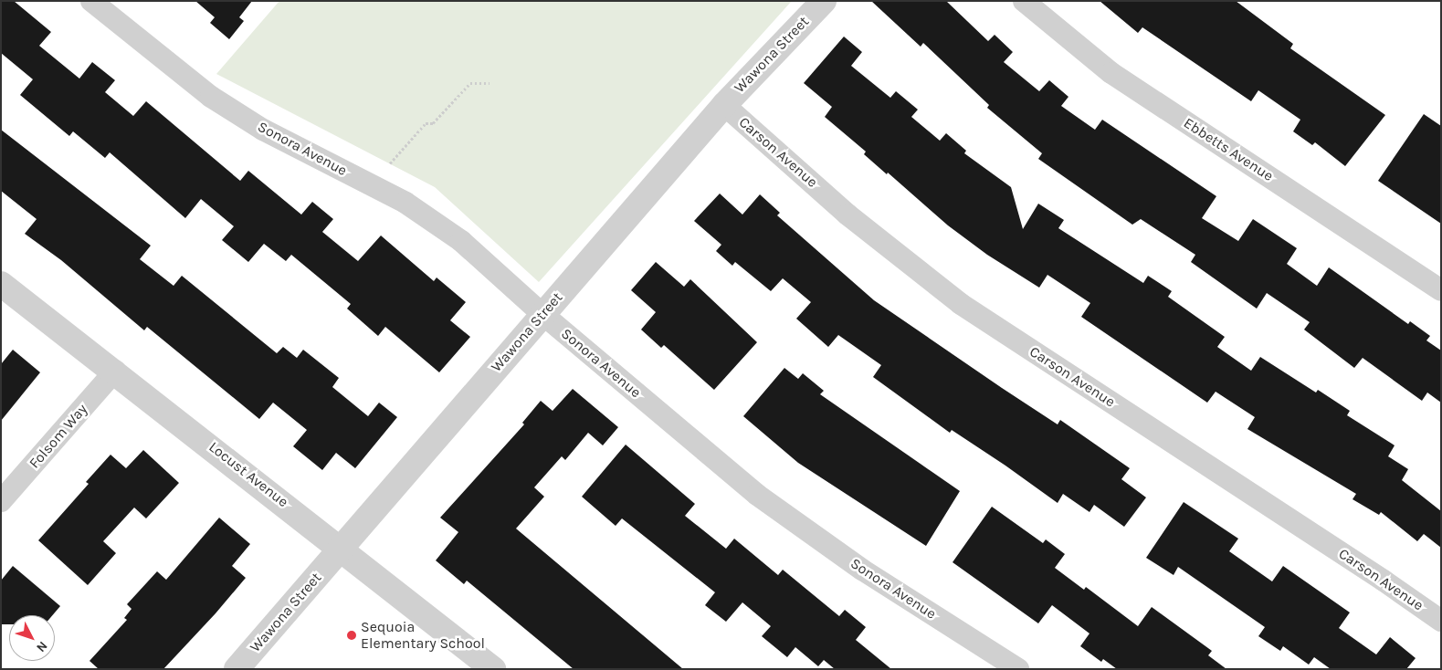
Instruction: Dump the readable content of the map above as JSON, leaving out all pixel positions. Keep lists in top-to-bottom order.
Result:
{
  "streets": {
    "street": [
      "Wawona Street",
      "Sonora Avenue",
      "Ebbetts Avenue",
      "Carson Avenue",
      "Folsom Way",
      "Locust Avenue"
    ]
  },
  "crossings": [
    ["Wawona Street", "Sonora Avenue"],
    ["Wawona Street", "Carson Avenue"],
    ["Wawona Street", "Locust Avenue"],
    ["Folsom Way", "Locust Avenue"]
  ],
  "places": ["Sequoia Elementary School"],
  "north": "bottom right"
}
